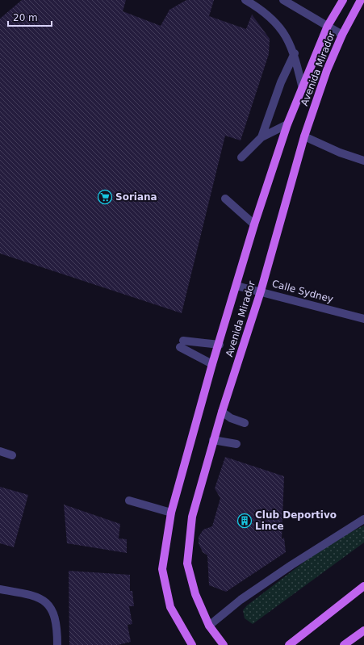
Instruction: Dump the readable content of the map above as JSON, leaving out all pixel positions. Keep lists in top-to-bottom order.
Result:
{
  "streets": {
    "main road": ["Avenida Mirador"],
    "street": ["Calle Sydney"]
  },
  "crossings": [
    ["Avenida Mirador", "Calle Sydney"]
  ],
  "places": {
    "supermarket": ["Soriana"],
    "building": ["Club Deportivo Lince"]
  },
  "scale_bar": "20 m"
}
